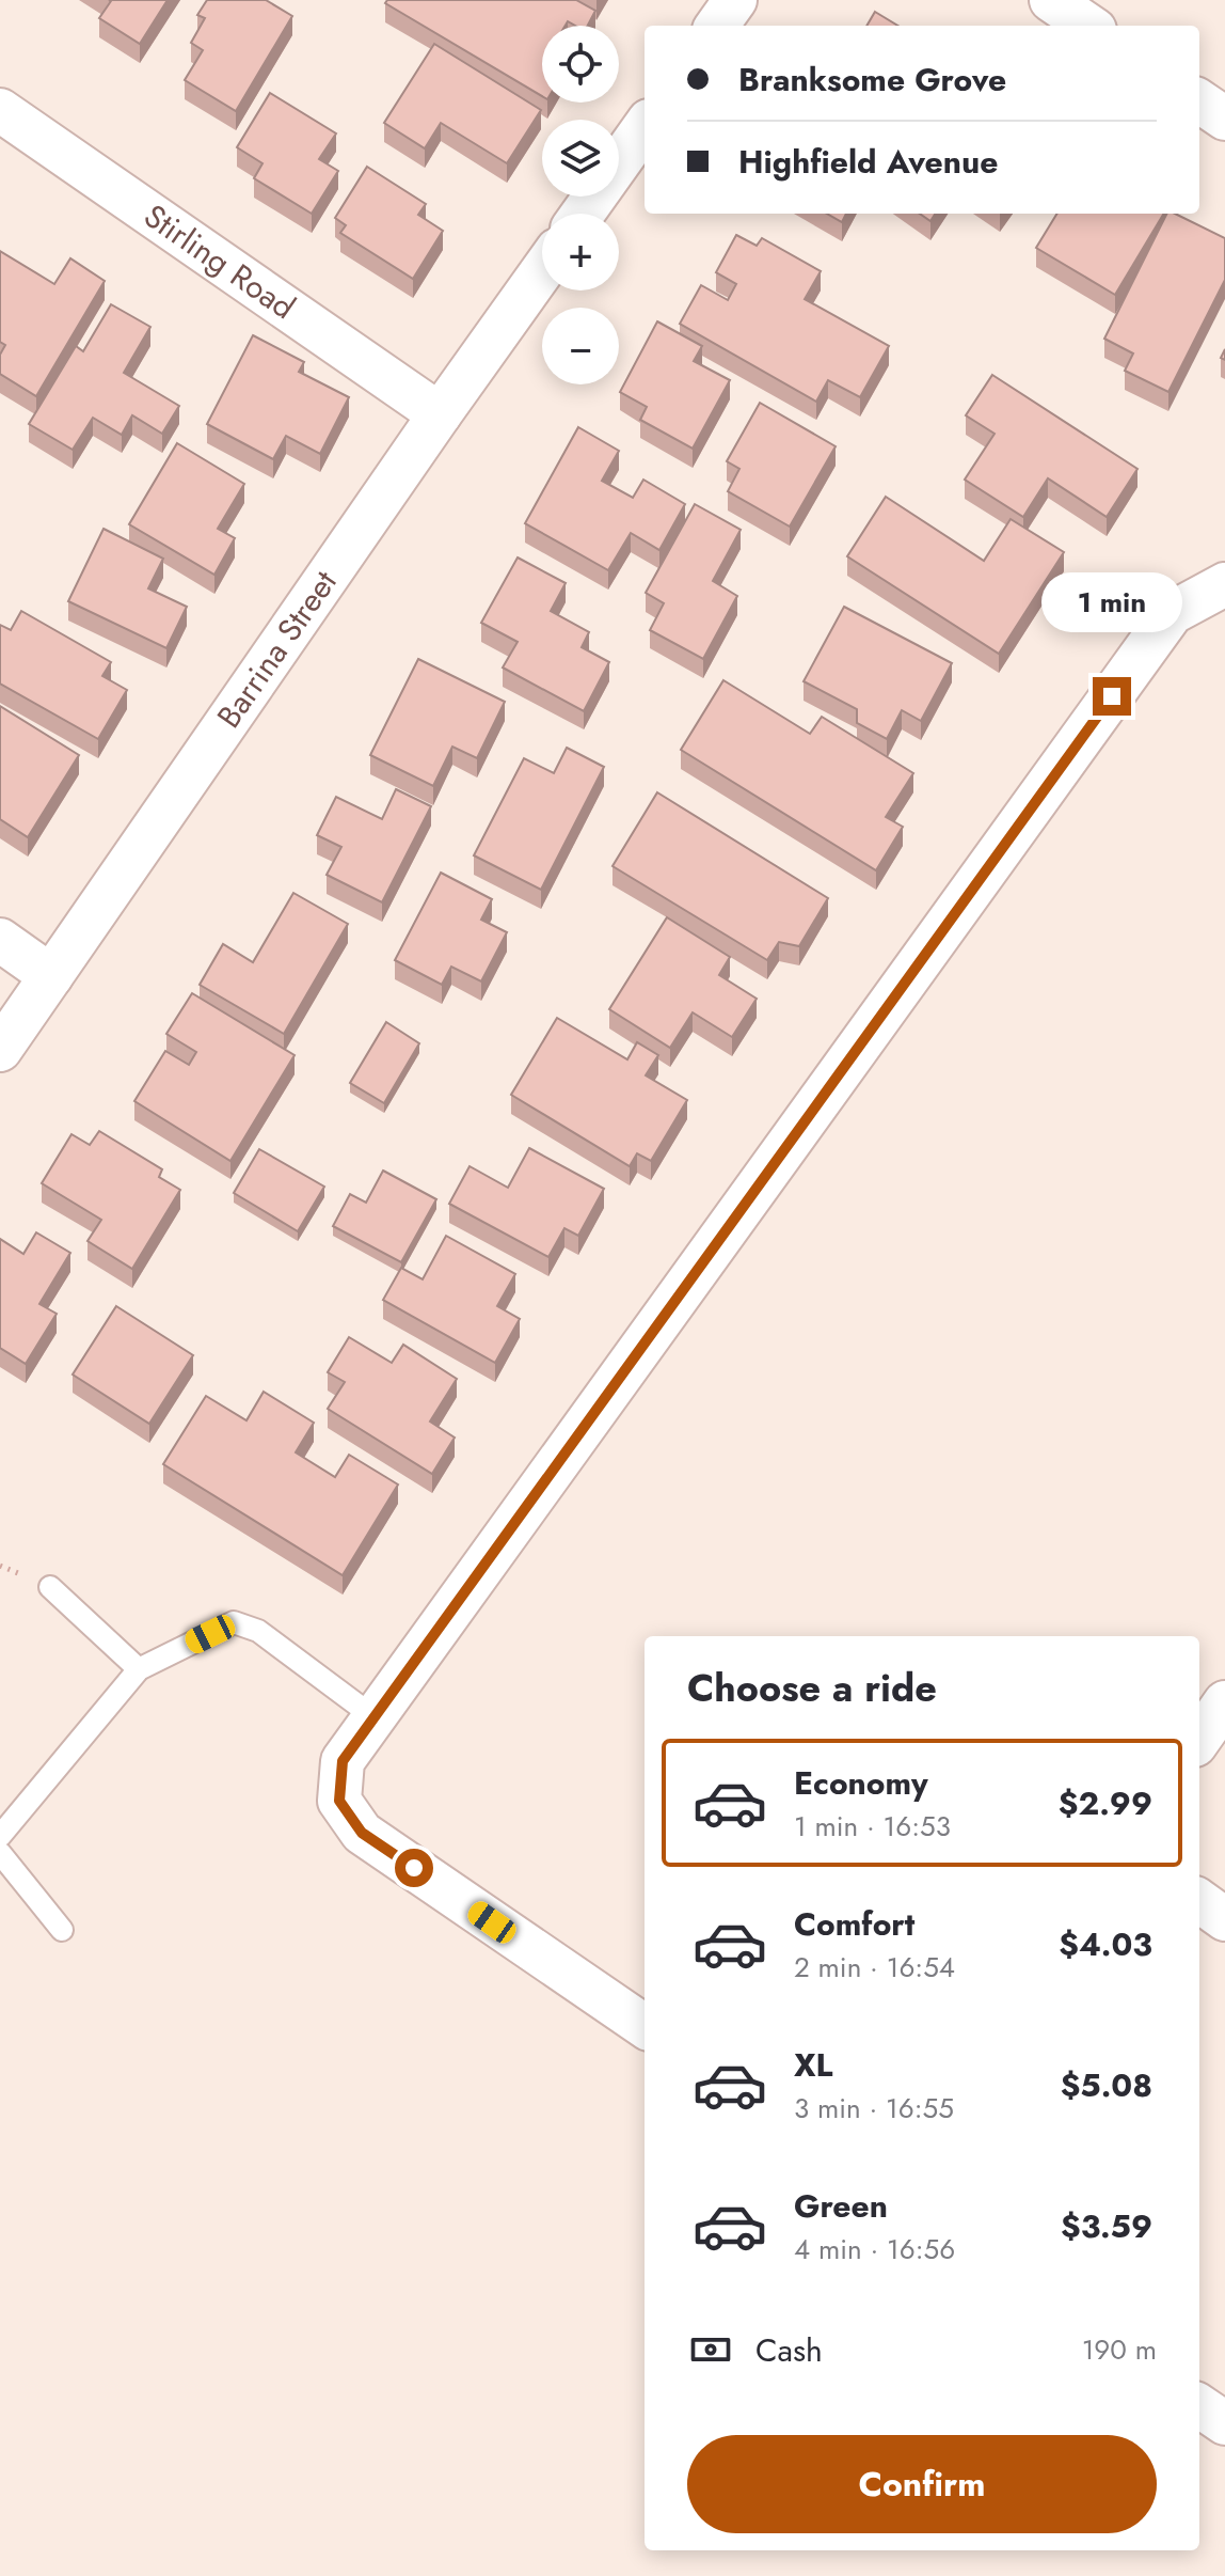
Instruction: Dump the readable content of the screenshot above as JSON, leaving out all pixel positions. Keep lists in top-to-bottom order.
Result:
{
  "streets": {
    "street": ["Stirling Road", "Barrina Street"]
  },
  "crossings": [
    ["Stirling Road", "Barrina Street"]
  ],
  "page": {
    "map_buttons": ["+", "−"],
    "banner": ["Branksome Grove", "Highfield Avenue"],
    "bubble": "1 min",
    "heading": "Choose a ride",
    "list": [
      {
        "name": "Economy",
        "note": "1 min · 16:53",
        "value": "$2.99"
      },
      {
        "name": "Comfort",
        "note": "2 min · 16:54",
        "value": "$4.03"
      },
      {
        "name": "XL",
        "note": "3 min · 16:55",
        "value": "$5.08"
      },
      {
        "name": "Green",
        "note": "4 min · 16:56",
        "value": "$3.59"
      }
    ],
    "pay": ["Cash", "190 m"],
    "buttons": "Confirm"
  }
}
